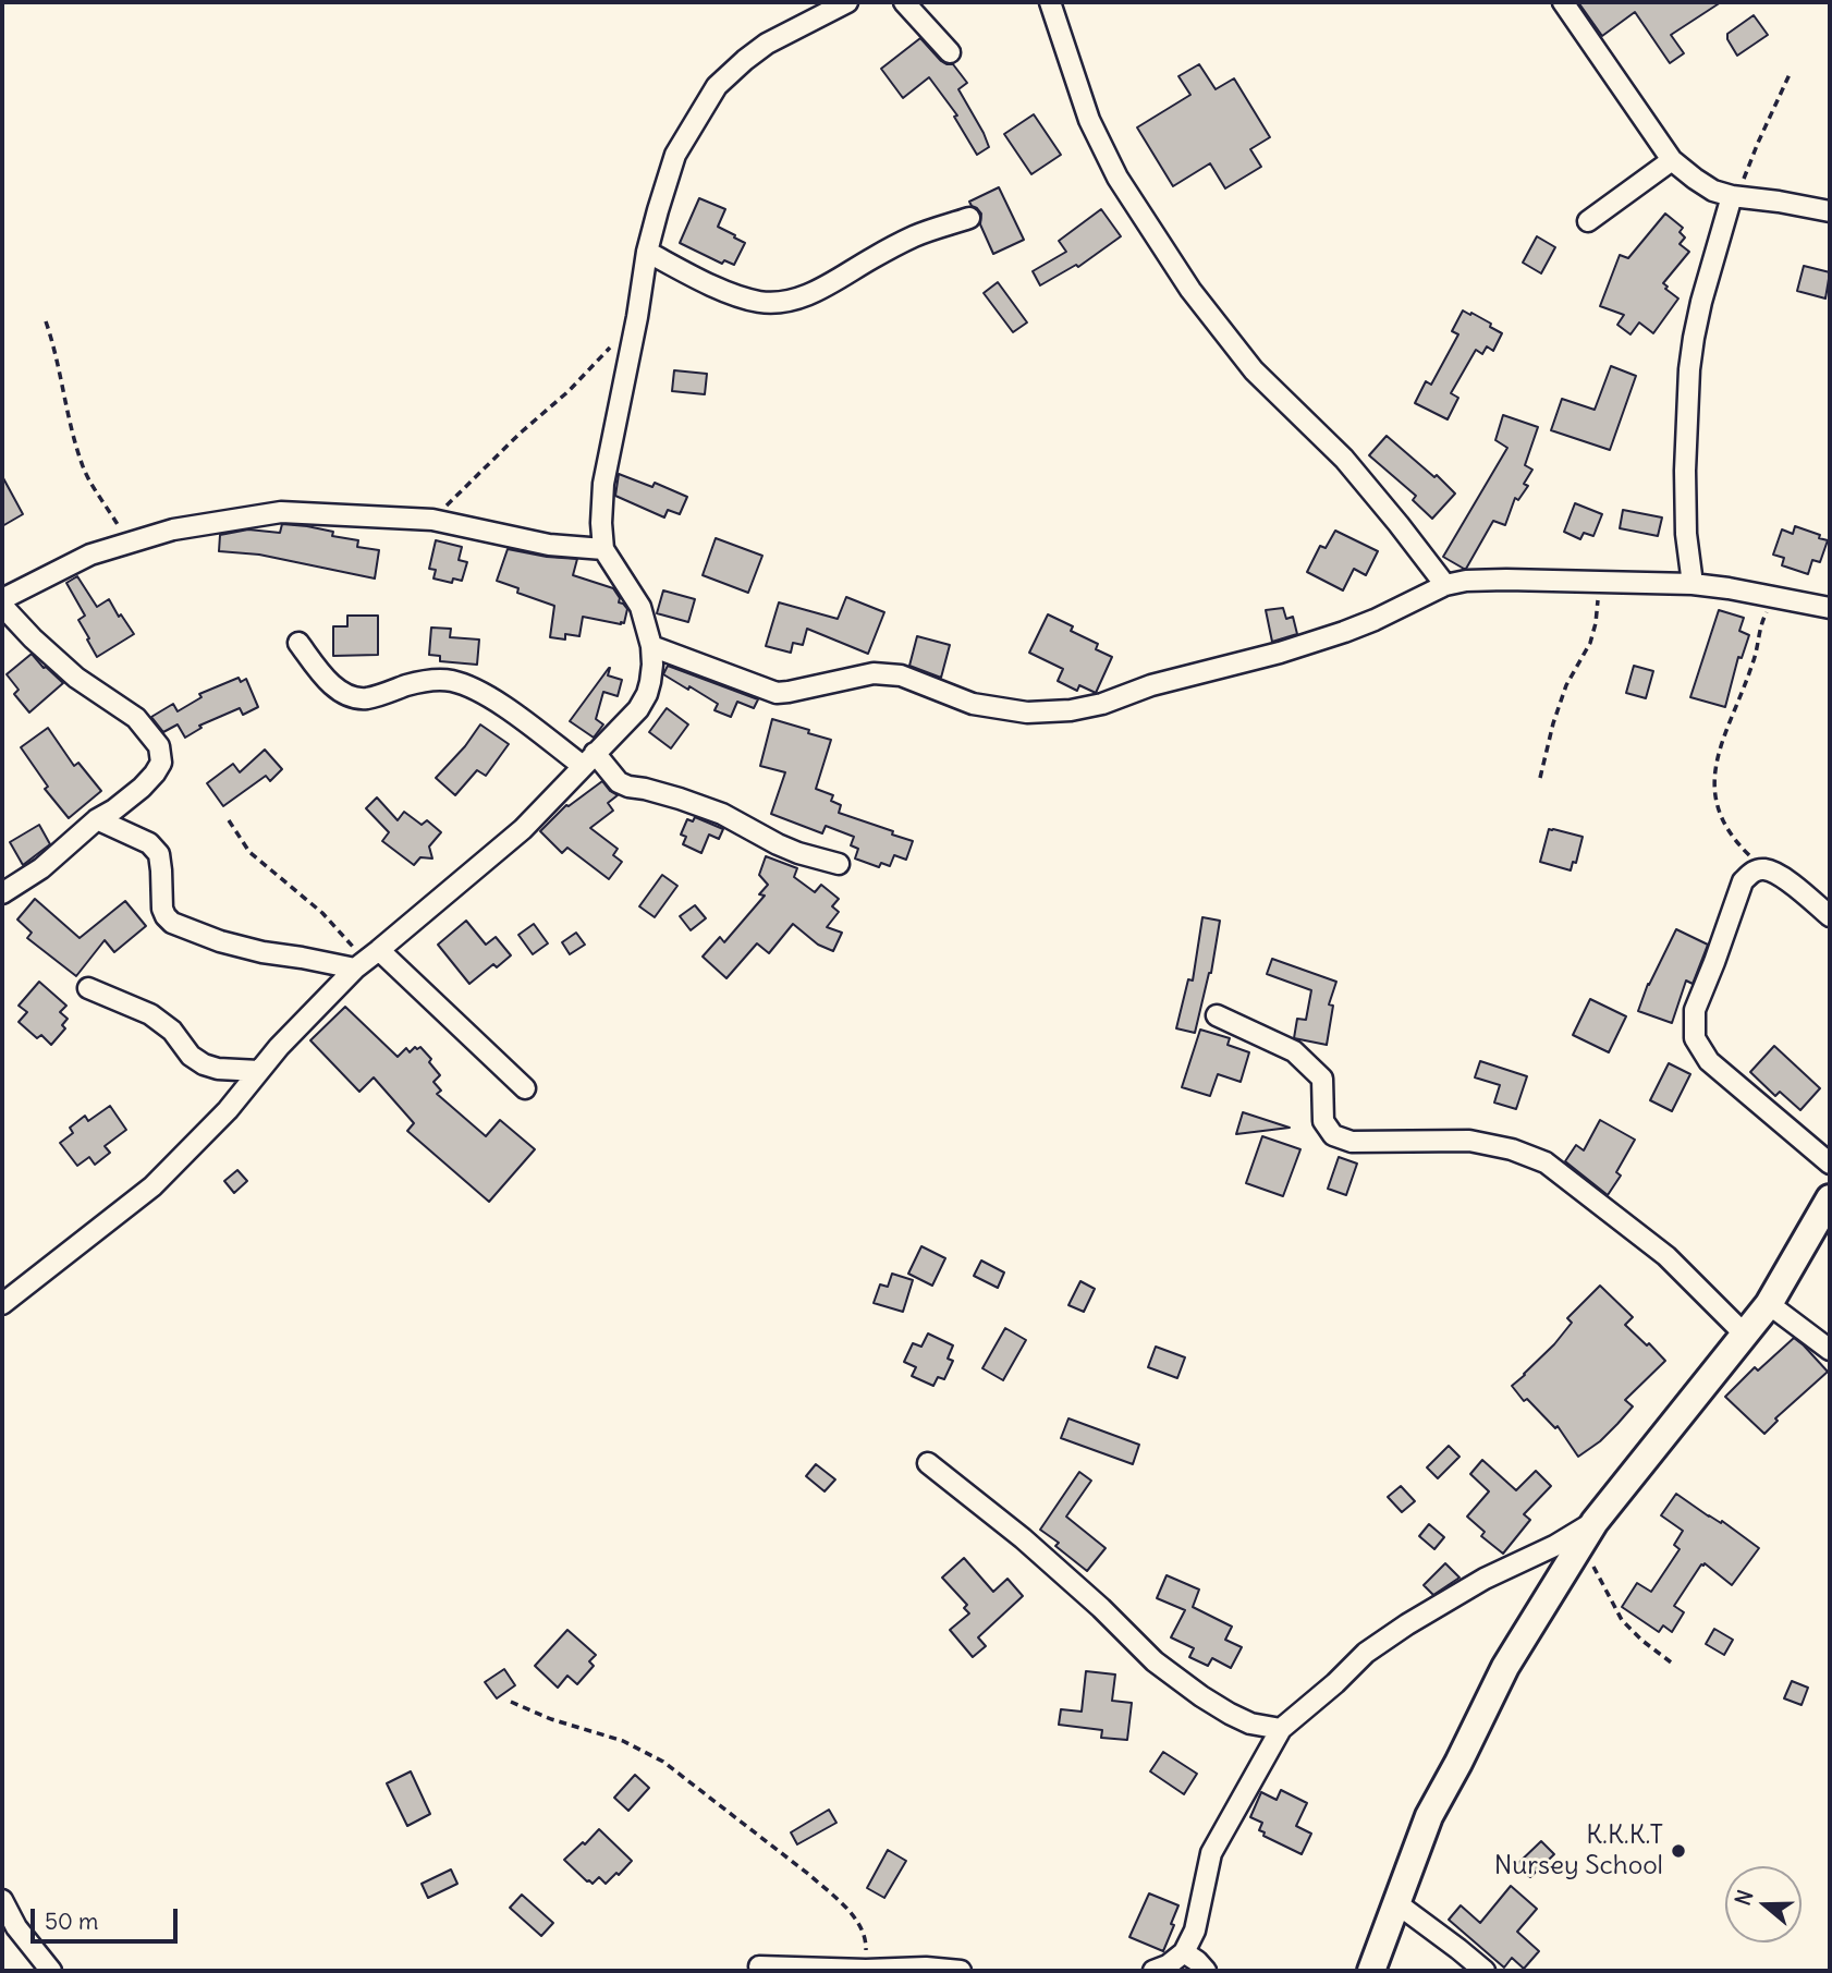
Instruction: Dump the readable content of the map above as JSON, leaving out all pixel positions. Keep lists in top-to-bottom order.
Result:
{
  "places": ["K.K.K.T Nursey School"],
  "scale_bar": "50 m",
  "north": "left"
}
